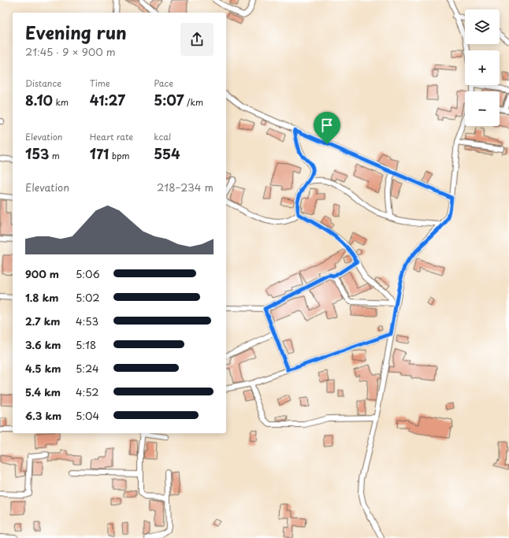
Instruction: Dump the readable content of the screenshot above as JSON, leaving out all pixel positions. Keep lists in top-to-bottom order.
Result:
{
  "page": {
    "map_buttons": ["+", "−"],
    "heading": ["Evening run", "21:45 · 9 × 900 m"],
    "stats": [
      ["Distance", "8.10 km"],
      ["Time", "41:27"],
      ["Pace", "5:07 /km"],
      ["Elevation", "153 m"],
      ["Heart rate", "171 bpm"],
      ["kcal", "554"]
    ],
    "chart": ["Elevation", "218–234 m"],
    "list": [
      {
        "name": "900 m",
        "note": "5:06"
      },
      {
        "name": "1.8 km",
        "note": "5:02"
      },
      {
        "name": "2.7 km",
        "note": "4:53"
      },
      {
        "name": "3.6 km",
        "note": "5:18"
      },
      {
        "name": "4.5 km",
        "note": "5:24"
      },
      {
        "name": "5.4 km",
        "note": "4:52"
      },
      {
        "name": "6.3 km",
        "note": "5:04"
      }
    ]
  }
}
